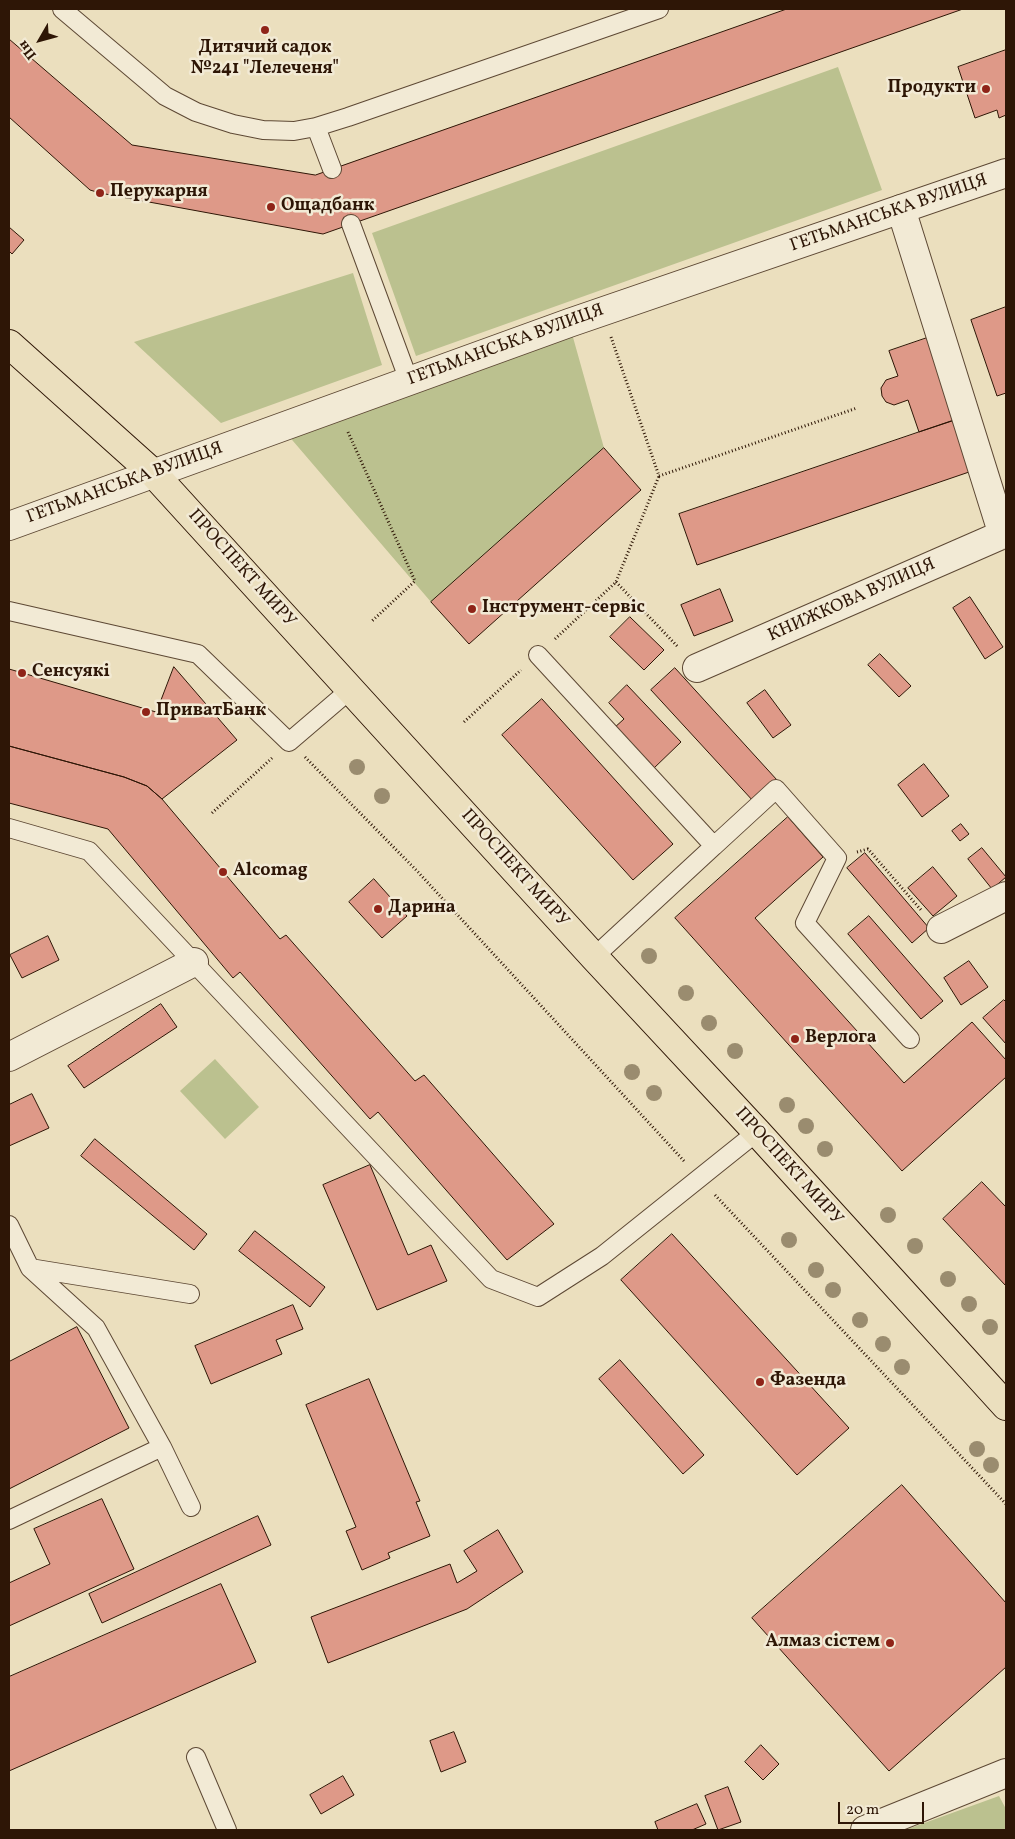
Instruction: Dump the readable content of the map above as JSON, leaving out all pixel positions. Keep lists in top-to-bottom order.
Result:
{
  "streets": {
    "main road": ["ПРОСПЕКТ МИРУ"],
    "street": ["ГЕТЬМАНСЬКА ВУЛИЦЯ", "КНИЖКОВА ВУЛИЦЯ"]
  },
  "crossings": [
    ["ГЕТЬМАНСЬКА ВУЛИЦЯ", "ПРОСПЕКТ МИРУ"]
  ],
  "places": [
    "Дитячий садок №241 \"Лелеченя\"",
    "Продукти",
    "Перукарня",
    "Ощадбанк",
    "Інструмент-сервіс",
    "Сенсуякі",
    "ПриватБанк",
    "Alcomag",
    "Дарина",
    "Beрлога",
    "Фазенда",
    "Алмаз сістем"
  ],
  "scale_bar": "20 m",
  "north": "bottom left"
}
